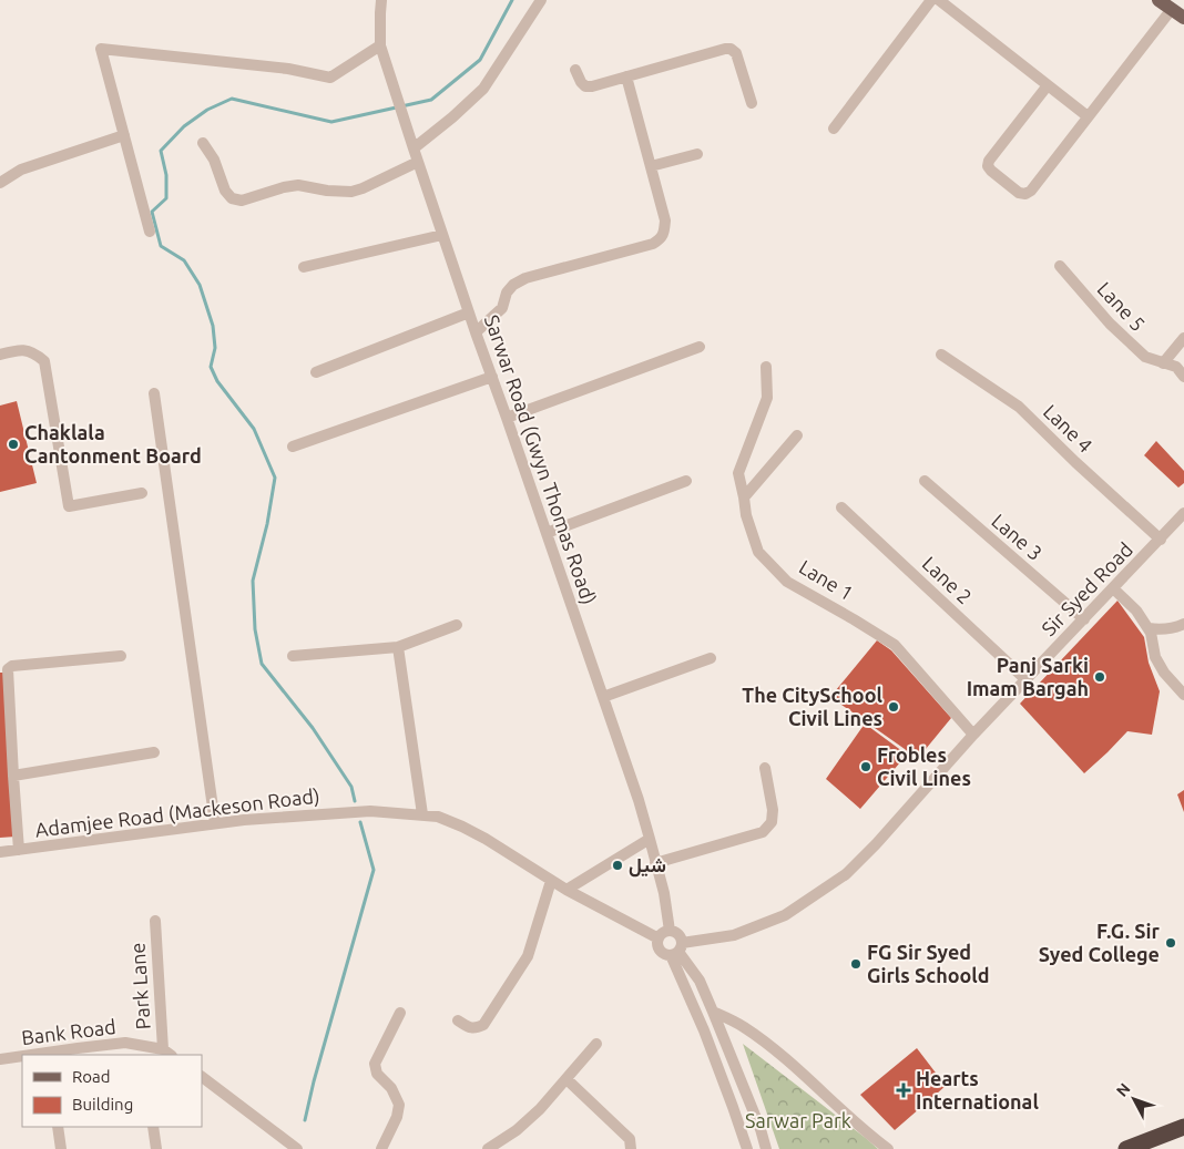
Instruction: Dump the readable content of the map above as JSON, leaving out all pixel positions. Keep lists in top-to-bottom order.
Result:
{
  "streets": {
    "street": [
      "Lane 5",
      "Lane 4",
      "Sarwar Road (Gwyn Thomas Road)",
      "Lane 3",
      "Lane 1",
      "Lane 2",
      "Sir Syed Road",
      "Adamjee Road (Mackeson Road)",
      "Park Lane",
      "Bank Road"
    ]
  },
  "crossings": [
    ["Lane 4", "Sir Syed Road"],
    ["Sarwar Road (Gwyn Thomas Road)", "Sir Syed Road"],
    ["Sarwar Road (Gwyn Thomas Road)", "Adamjee Road (Mackeson Road)"],
    ["Lane 3", "Sir Syed Road"],
    ["Lane 1", "Sir Syed Road"],
    ["Lane 2", "Sir Syed Road"],
    ["Sir Syed Road", "Adamjee Road (Mackeson Road)"],
    ["Park Lane", "Bank Road"]
  ],
  "parks": ["Sarwar Park"],
  "places": {
    "other": [
      "Chaklala Cantonment Board",
      "Panj Sarki Imam Bargah",
      "The CitySchool Civil Lines",
      "Frobles Civil Lines",
      "شیل",
      "F.G. Sir Syed College",
      "FG Sir Syed Girls Schoold"
    ],
    "health": ["Hearts International"]
  },
  "legend": ["Road", "Building"],
  "north": "top left"
}
